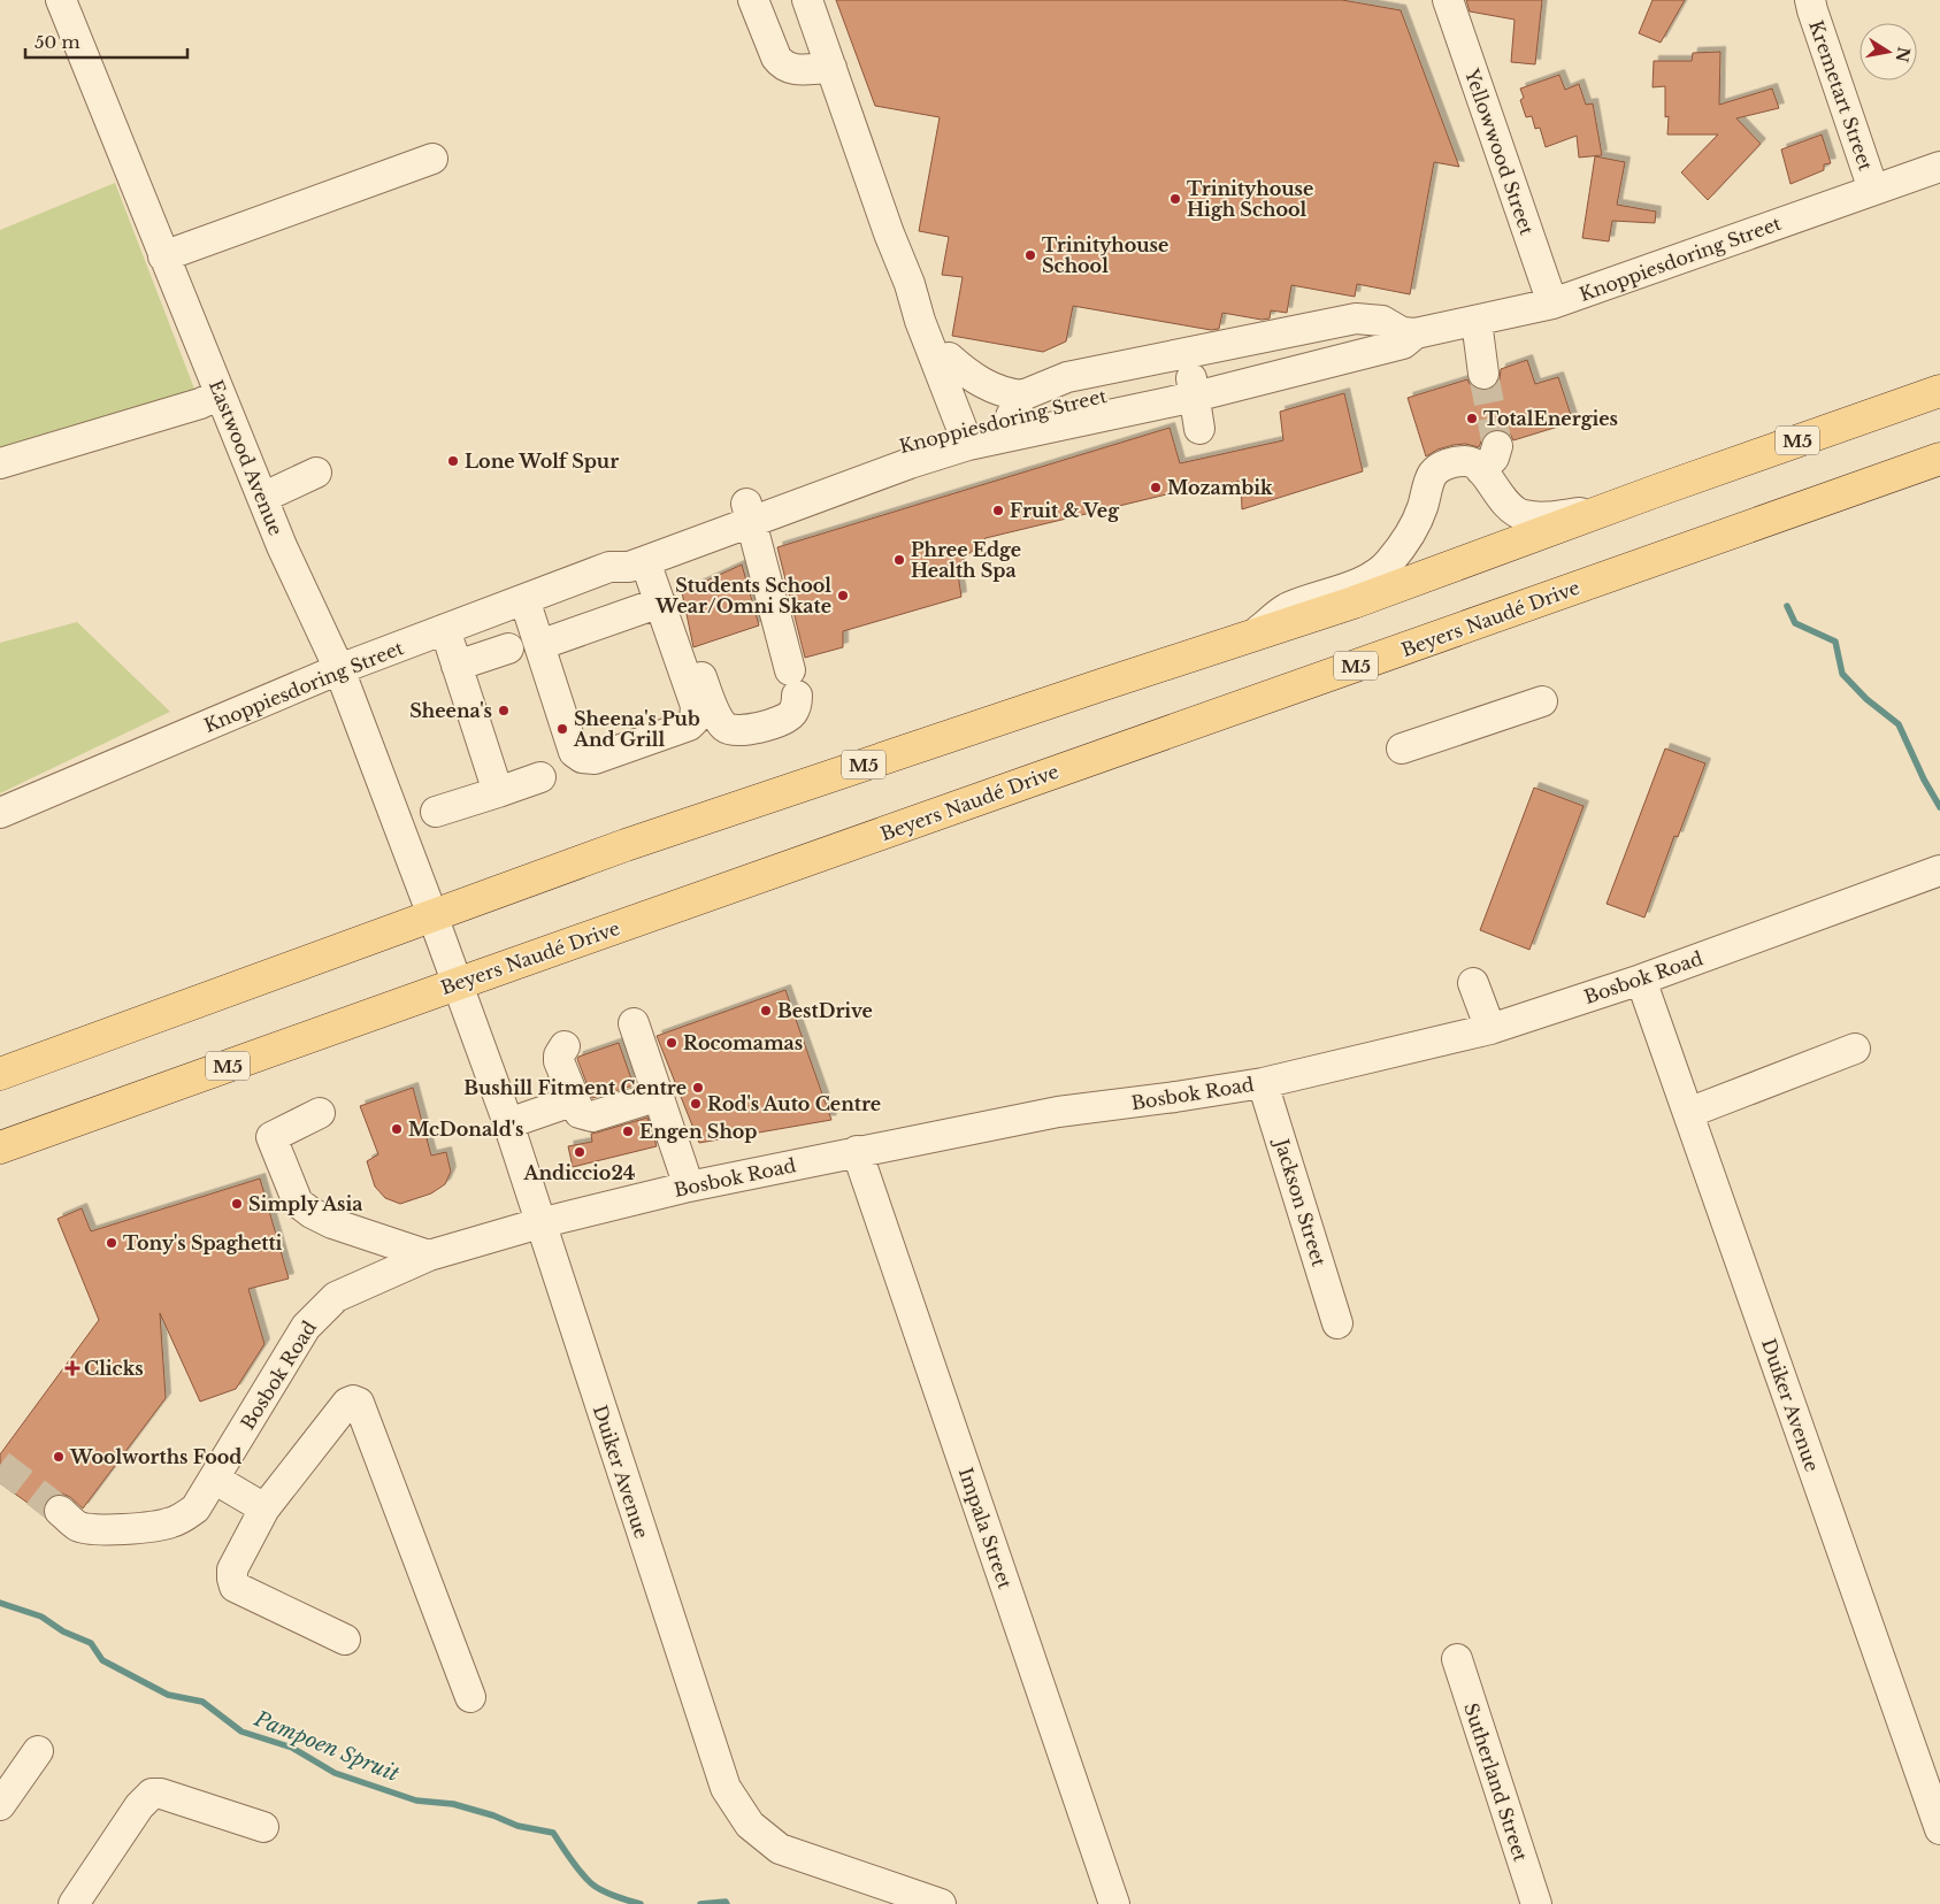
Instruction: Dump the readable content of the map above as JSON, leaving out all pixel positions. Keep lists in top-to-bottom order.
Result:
{
  "streets": {
    "main road": ["M5", "Beyers Naudé Drive"],
    "street": [
      "Kremetart Street",
      "Yellowwood Street",
      "Knoppiesdoring Street",
      "Eastwood Avenue",
      "Bosbok Road",
      "Jackson Street",
      "Duiker Avenue",
      "Impala Street",
      "Sutherland Street"
    ]
  },
  "crossings": [
    ["Kremetart Street", "Knoppiesdoring Street"],
    ["Yellowwood Street", "Knoppiesdoring Street"],
    ["Knoppiesdoring Street", "Eastwood Avenue"],
    ["M5", "Eastwood Avenue"],
    ["M5", "Duiker Avenue"],
    ["Eastwood Avenue", "Duiker Avenue"],
    ["Beyers Naudé Drive", "Duiker Avenue"],
    ["Bosbok Road", "Jackson Street"],
    ["Bosbok Road", "Duiker Avenue"],
    ["Bosbok Road", "Impala Street"]
  ],
  "water": ["Pampoen Spruit"],
  "places": {
    "other": [
      "Trinityhouse High School",
      "Trinityhouse School",
      "TotalEnergies",
      "Lone Wolf Spur",
      "Mozambik",
      "Fruit & Veg",
      "Phree Edge Health Spa",
      "Students School Wear/Omni Skate",
      "Sheena's",
      "Sheena's Pub And Grill",
      "BestDrive",
      "Rocomamas",
      "Bushill Fitment Centre",
      "Rod's Auto Centre",
      "McDonald's",
      "Engen Shop",
      "Andiccio24",
      "Simply Asia",
      "Tony's Spaghetti",
      "Woolworths Food"
    ],
    "health": ["Clicks"]
  },
  "scale_bar": "50 m",
  "north": "right"
}
